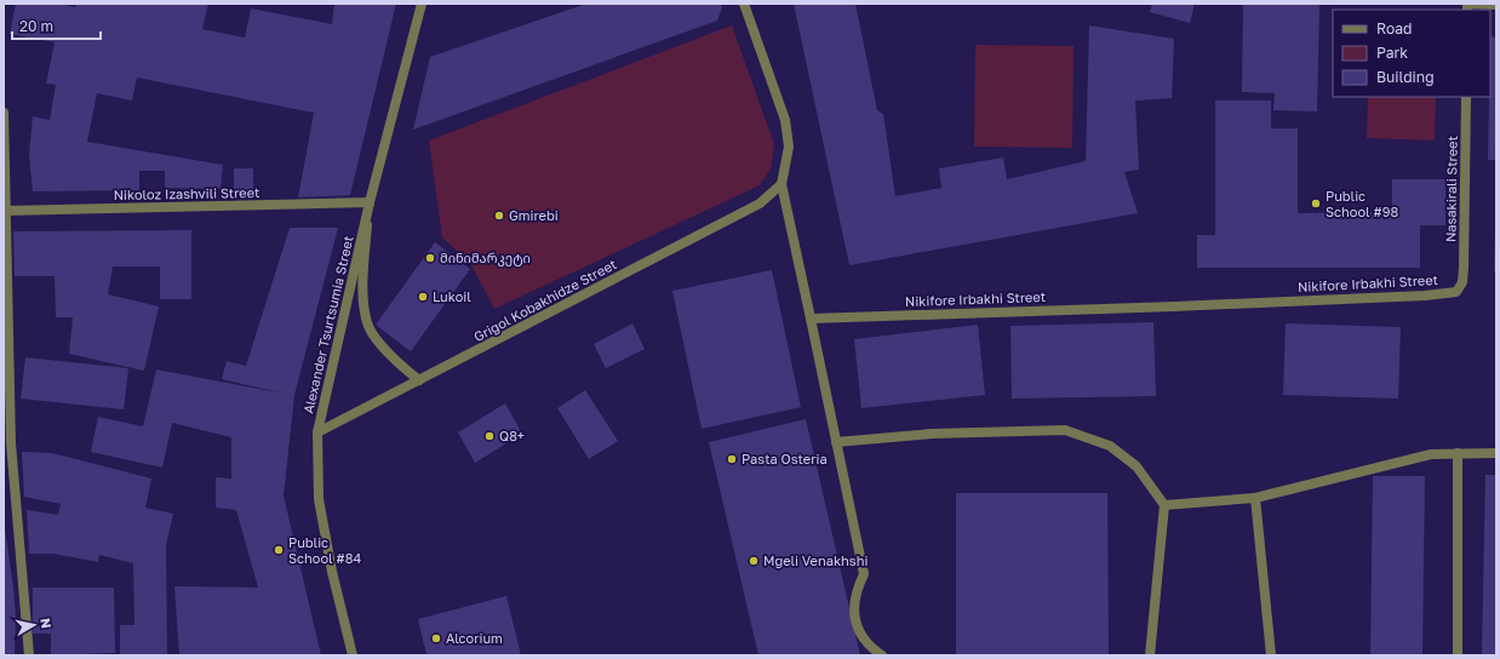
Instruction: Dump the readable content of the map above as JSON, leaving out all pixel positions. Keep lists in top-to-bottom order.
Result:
{
  "streets": {
    "street": [
      "Nasakirali Street",
      "Nikoloz Izashvili Street",
      "Nikifore Irbakhi Street",
      "Grigol Kobakhidze Street",
      "Alexander Tsurtsumia Street"
    ]
  },
  "crossings": [
    ["Nasakirali Street", "Nikifore Irbakhi Street"],
    ["Nikoloz Izashvili Street", "Alexander Tsurtsumia Street"],
    ["Grigol Kobakhidze Street", "Alexander Tsurtsumia Street"]
  ],
  "places": [
    "Public School #98",
    "Gmirebi",
    "მინიმარკეტი",
    "Lukoil",
    "Q8+",
    "Pasta Osteria",
    "Public School #84",
    "Mgeli Venakhshi",
    "Alcorium"
  ],
  "legend": ["Road", "Park", "Building"],
  "scale_bar": "20 m",
  "north": "right"
}
